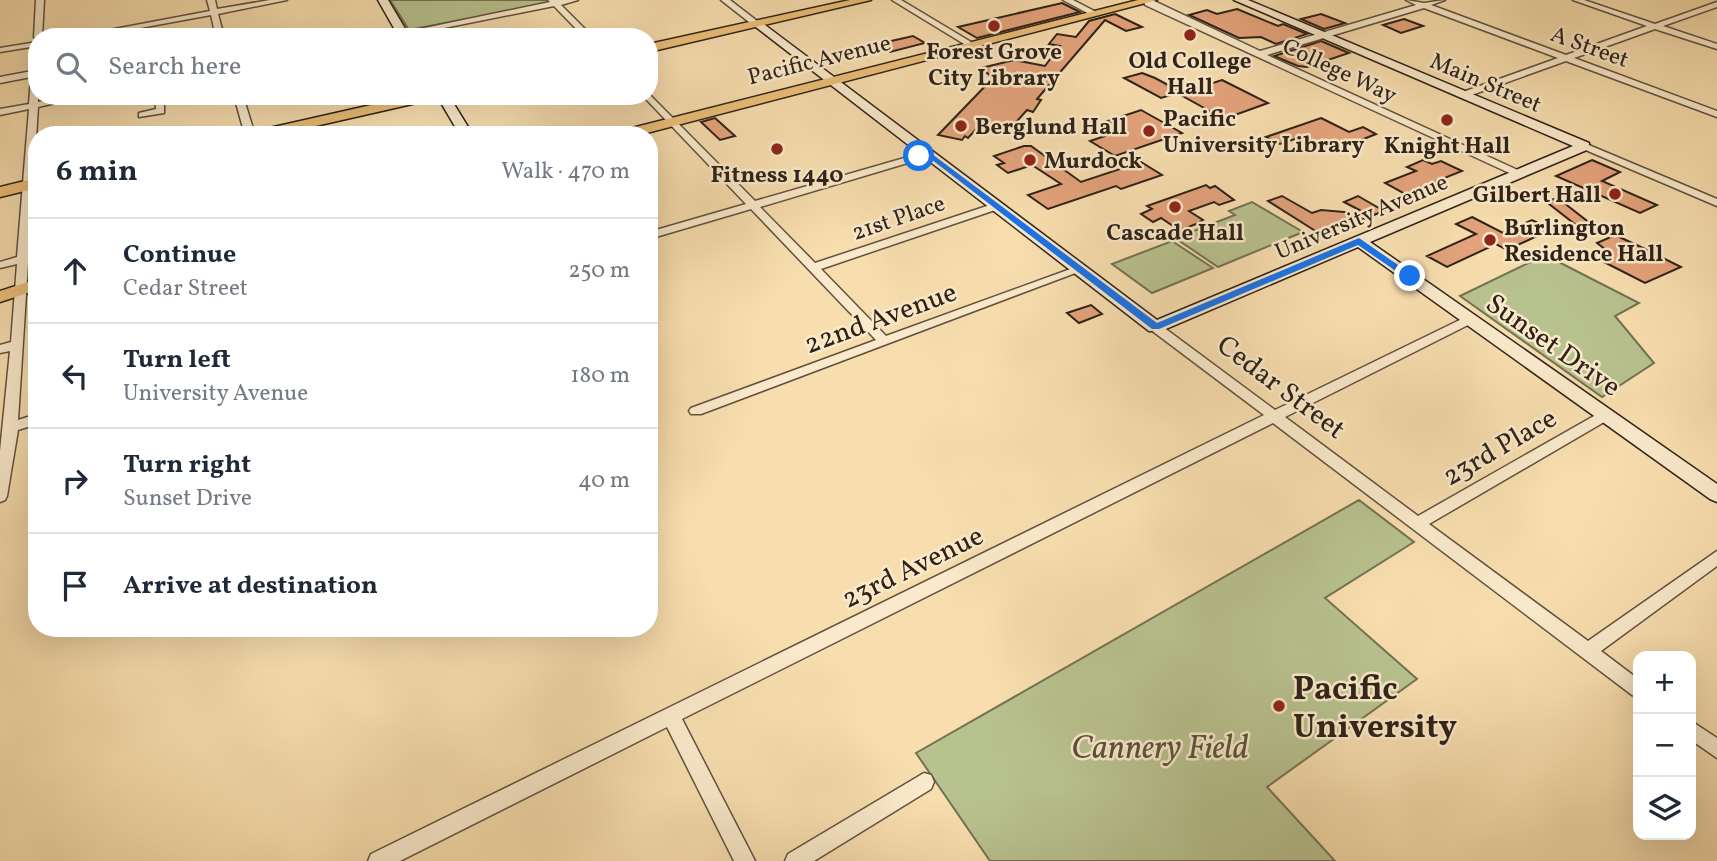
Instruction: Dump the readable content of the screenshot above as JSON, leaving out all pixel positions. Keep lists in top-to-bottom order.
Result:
{
  "streets": {
    "main road": ["Pacific Avenue"],
    "street": [
      "A Street",
      "College Way",
      "Main Street",
      "University Avenue",
      "21st Place",
      "22nd Avenue",
      "Sunset Drive",
      "Cedar Street",
      "23rd Place",
      "23rd Avenue"
    ]
  },
  "crossings": [
    ["Pacific Avenue", "College Way"],
    ["Pacific Avenue", "Cedar Street"],
    ["College Way", "University Avenue"],
    ["Main Street", "University Avenue"],
    ["University Avenue", "Sunset Drive"],
    ["University Avenue", "Cedar Street"],
    ["21st Place", "Cedar Street"],
    ["22nd Avenue", "Cedar Street"],
    ["Sunset Drive", "23rd Place"],
    ["Sunset Drive", "23rd Avenue"],
    ["Cedar Street", "23rd Place"],
    ["Cedar Street", "23rd Avenue"]
  ],
  "parks": ["Cannery Field"],
  "places": [
    "Forest Grove City Library",
    "Old College Hall",
    "Knight Hall",
    "Berglund Hall",
    "Pacific University Library",
    "Fitness 1440",
    "Murdock",
    "Gilbert Hall",
    "Cascade Hall",
    "Burlington Residence Hall",
    "Pacific University"
  ],
  "page": {
    "search": "Search here",
    "heading": ["6 min", "Walk · 470 m"],
    "list": [
      ["Continue", "Cedar Street", "250 m"],
      ["Turn left", "University Avenue", "180 m"],
      ["Turn right", "Sunset Drive", "40 m"],
      "Arrive at destination"
    ],
    "map_buttons": ["+", "−"]
  }
}
